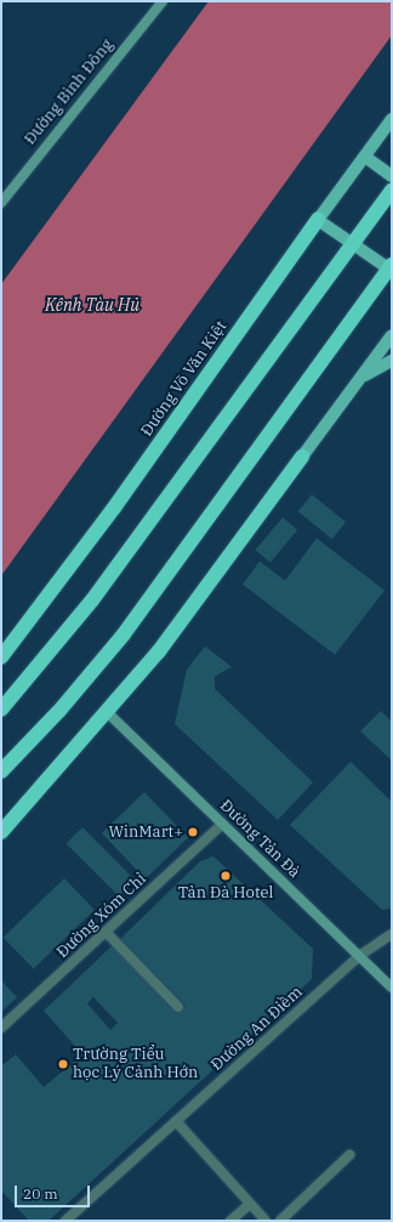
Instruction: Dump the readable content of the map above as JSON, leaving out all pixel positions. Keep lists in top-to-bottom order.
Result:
{
  "streets": {
    "highway": ["Đường Võ Văn Kiệt"],
    "street": [
      "Đường Bình Đông",
      "Đường Tản Đà",
      "Đường Xóm Chỉ",
      "Đường An Điềm"
    ]
  },
  "crossings": [
    ["Đường Tản Đà", "Đường Xóm Chỉ"],
    ["Đường Tản Đà", "Đường An Điềm"]
  ],
  "water": ["Kênh Tàu Hủ"],
  "places": ["WinMart+", "Tản Đà Hotel", "Trường Tiểu học Lý Cảnh Hớn"],
  "scale_bar": "20 m"
}
